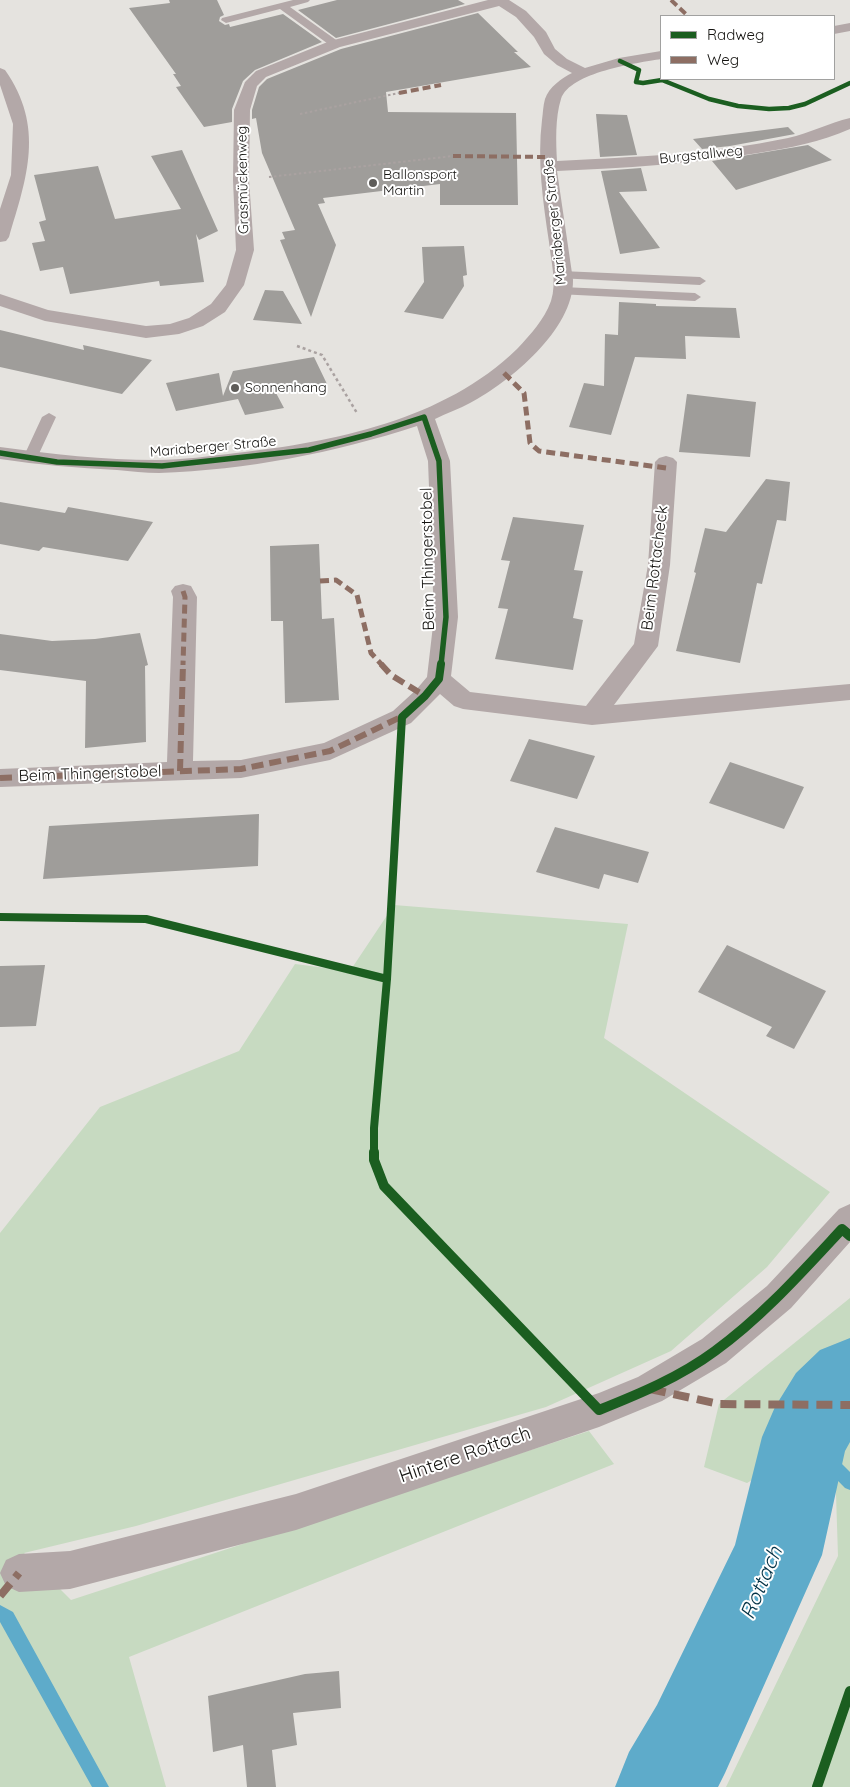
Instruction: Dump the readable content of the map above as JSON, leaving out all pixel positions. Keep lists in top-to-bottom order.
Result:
{
  "streets": {
    "street": [
      "Burgstallweg",
      "Grasmückenweg",
      "Mariaberger Straße",
      "Beim Thingerstobel",
      "Beim Rottacheck",
      "Hintere Rottach"
    ]
  },
  "crossings": [
    ["Burgstallweg", "Mariaberger Straße"],
    ["Mariaberger Straße", "Beim Thingerstobel"]
  ],
  "water": ["Rottach"],
  "places": ["Ballonsport Martin", "Sonnenhang"],
  "legend": ["Radweg", "Weg"]
}
